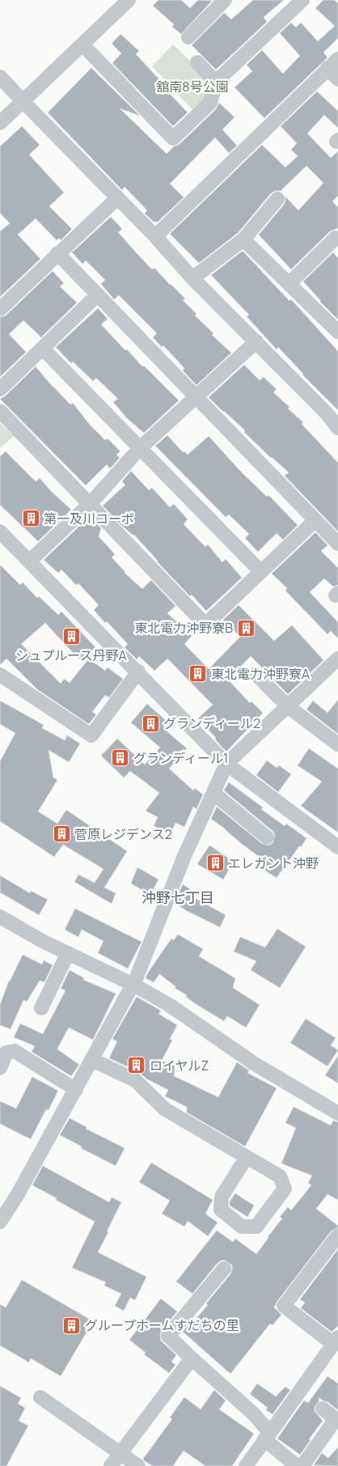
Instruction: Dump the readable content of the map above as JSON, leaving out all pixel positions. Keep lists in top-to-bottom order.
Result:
{
  "districts": ["沖野七丁目"],
  "parks": ["舘南8号公園"],
  "places": {
    "building": [
      "第一及川コーポ",
      "東北電力沖野寮B",
      "シュプルース丹野A",
      "東北電力沖野寮A",
      "グランディール2",
      "グランディール1",
      "菅原レジデンス2",
      "エレガント沖野",
      "ロイヤルZ",
      "グループホームすだちの里"
    ]
  }
}
